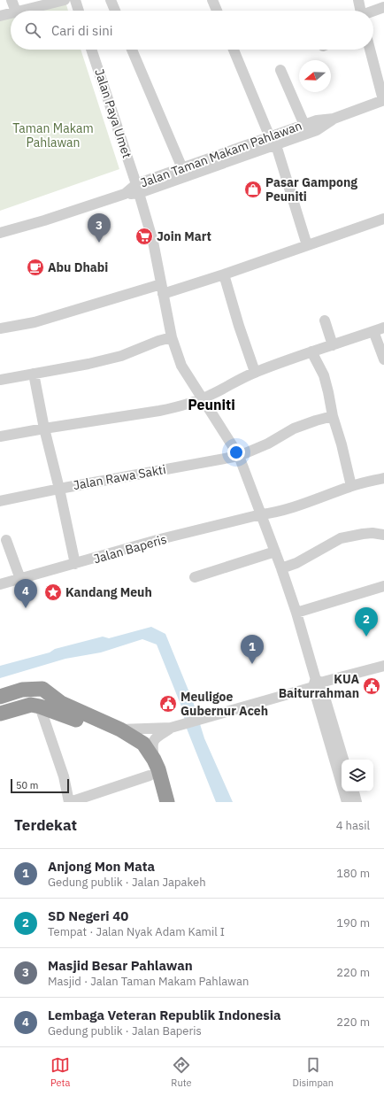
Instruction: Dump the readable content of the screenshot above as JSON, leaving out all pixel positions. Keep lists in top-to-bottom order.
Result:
{
  "streets": {
    "street": [
      "Jalan Paya Umet",
      "Jalan Taman Makam Pahlawan",
      "Jalan Rawa Sakti",
      "Jalan Baperis"
    ]
  },
  "crossings": [
    ["Jalan Paya Umet", "Jalan Taman Makam Pahlawan"],
    ["Jalan Paya Umet", "Jalan Rawa Sakti"],
    ["Jalan Paya Umet", "Jalan Baperis"]
  ],
  "districts": ["Peuniti"],
  "parks": ["Taman Makam Pahlawan"],
  "places": {
    "shop": ["Pasar Gampong Peuniti"],
    "supermarket": ["Join Mart"],
    "cafe": ["Abu Dhabi"],
    "place": ["Kandang Meuh"],
    "public building": ["KUA Baiturrahman", "Meuligoe Gubernur Aceh"]
  },
  "scale_bar": "50 m",
  "north": "left",
  "page": {
    "search": "Cari di sini",
    "pins": [
      "3",
      "4",
      "2",
      "1"
    ],
    "scale": "50 m",
    "heading": ["Terdekat", "4 hasil"],
    "list": [
      {
        "mark": "1",
        "name": "Anjong Mon Mata",
        "note": "Gedung publik · Jalan Japakeh",
        "value": "180 m"
      },
      {
        "mark": "2",
        "name": "SD Negeri 40",
        "note": "Tempat · Jalan Nyak Adam Kamil I",
        "value": "190 m"
      },
      {
        "mark": "3",
        "name": "Masjid Besar Pahlawan",
        "note": "Masjid · Jalan Taman Makam Pahlawan",
        "value": "220 m"
      },
      {
        "mark": "4",
        "name": "Lembaga Veteran Republik Indonesia",
        "note": "Gedung publik · Jalan Baperis",
        "value": "220 m"
      }
    ],
    "nav": ["Peta", "Rute", "Disimpan"]
  }
}
